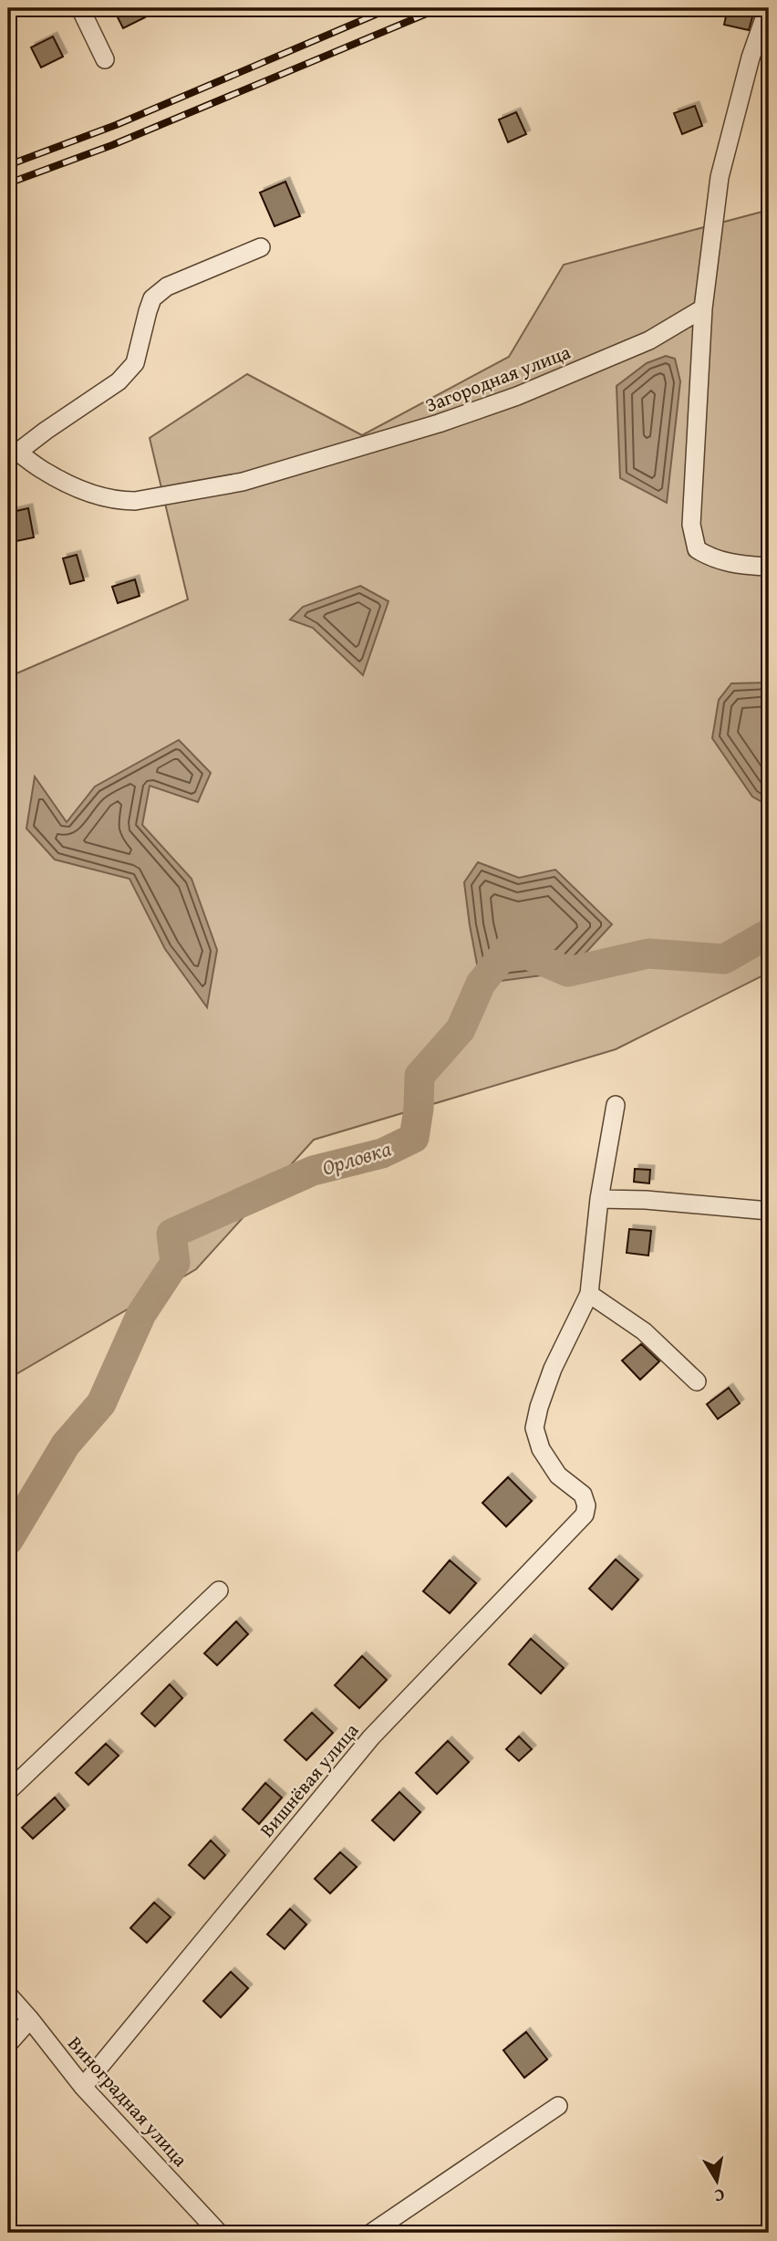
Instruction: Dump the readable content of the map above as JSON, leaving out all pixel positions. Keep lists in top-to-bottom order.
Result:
{
  "streets": {
    "street": ["Загородная улица", "Вишнёвая улица", "Виноградная улица"]
  },
  "crossings": [
    ["Вишнёвая улица", "Виноградная улица"]
  ],
  "water": ["Орловка"],
  "north": "bottom"
}
